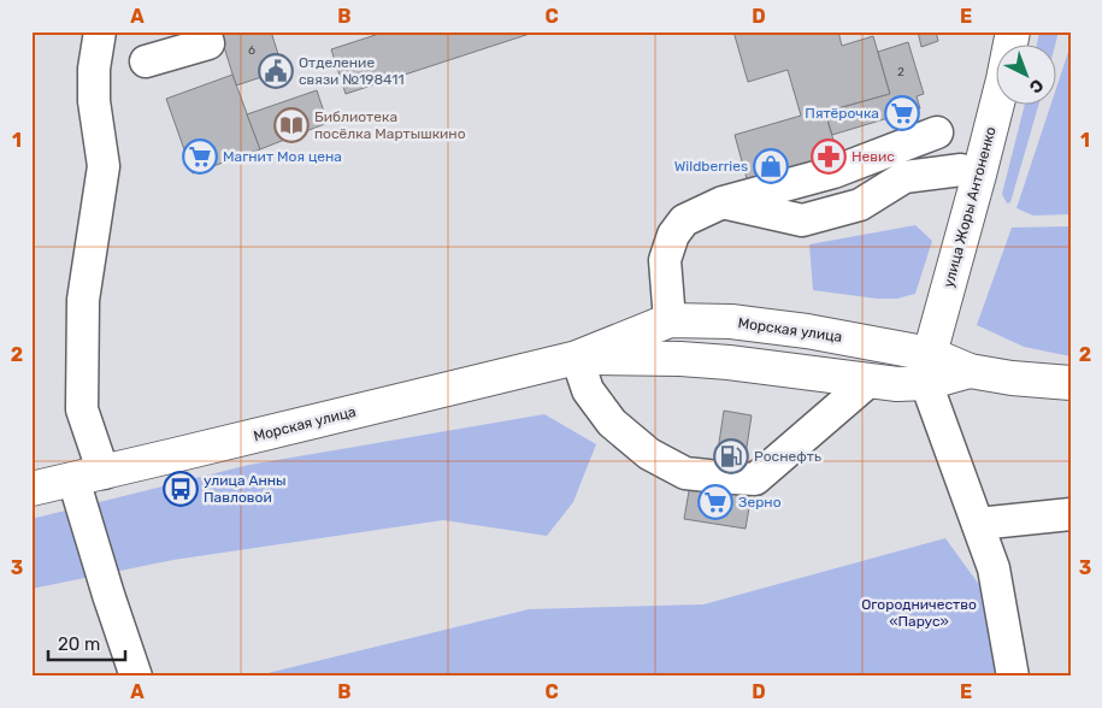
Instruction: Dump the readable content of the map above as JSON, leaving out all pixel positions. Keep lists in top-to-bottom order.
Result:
{
  "streets": {
    "main road": ["улица Жоры Антоненко", "Морская улица"]
  },
  "crossings": [
    ["улица Жоры Антоненко", "Морская улица"]
  ],
  "parks": ["Огородничество «Парус»"],
  "places": {
    "public building": ["Отделение связи №198411"],
    "supermarket": ["Пятёрочка", "Магнит Моя цена", "Зерно"],
    "library": ["Библиотека посёлка Мартышкино"],
    "pharmacy": ["Невис"],
    "shop": ["Wildberries"],
    "fuel station": ["Роснефть"],
    "bus stop": ["улица Анны Павловой"]
  },
  "house_numbers": ["6", "2"],
  "scale_bar": "20 m",
  "north": "bottom right",
  "grid": {
    "columns": [
      "A",
      "B",
      "C",
      "D",
      "E"
    ],
    "rows": ["1", "2", "3"]
  }
}
